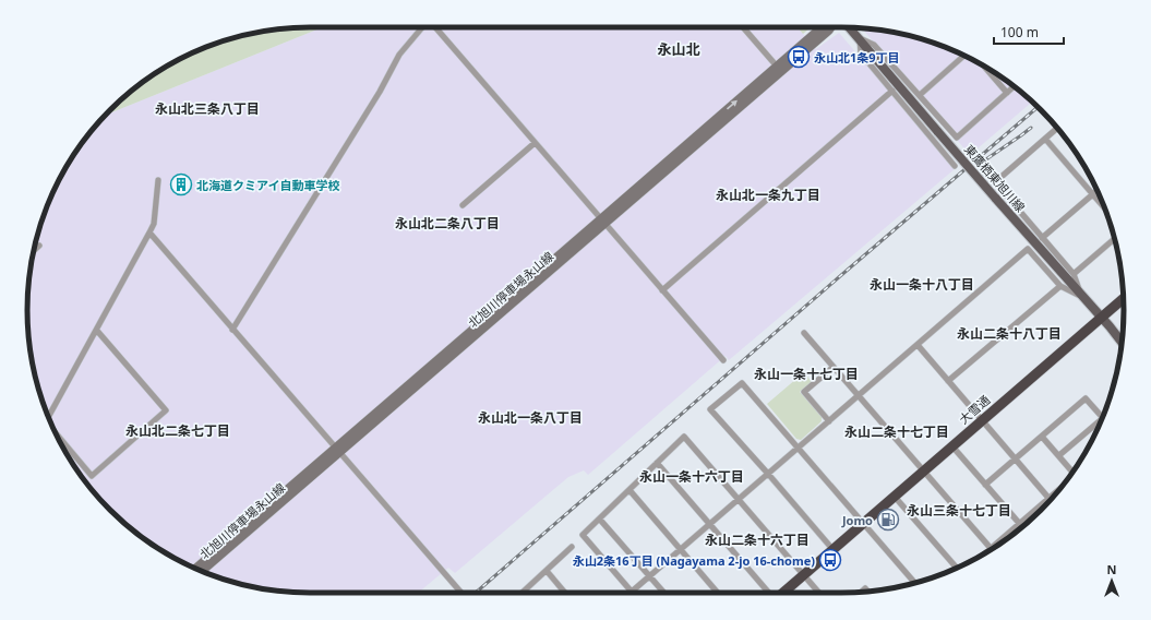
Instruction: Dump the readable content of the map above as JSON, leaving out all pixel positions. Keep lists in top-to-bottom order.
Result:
{
  "streets": {
    "highway": ["大雪通"],
    "main road": ["東鷹栖東旭川線", "北旭川停車場永山線"]
  },
  "crossings": [
    ["東鷹栖東旭川線", "大雪通"]
  ],
  "districts": [
    "永山北",
    "永山北三条八丁目",
    "永山北一条九丁目",
    "永山北二条八丁目",
    "永山一条十八丁目",
    "永山二条十八丁目",
    "永山一条十七丁目",
    "永山北一条八丁目",
    "永山北二条七丁目",
    "永山二条十七丁目",
    "永山一条十六丁目",
    "永山三条十七丁目",
    "永山二条十六丁目"
  ],
  "places": {
    "bus stop": ["永山北1条9丁目", "永山2条16丁目 (Nagayama 2-jo 16-chome)"],
    "building": ["北海道クミアイ自動車学校"],
    "fuel station": ["Jomo"]
  },
  "scale_bar": "100 m",
  "north": "top"
}
